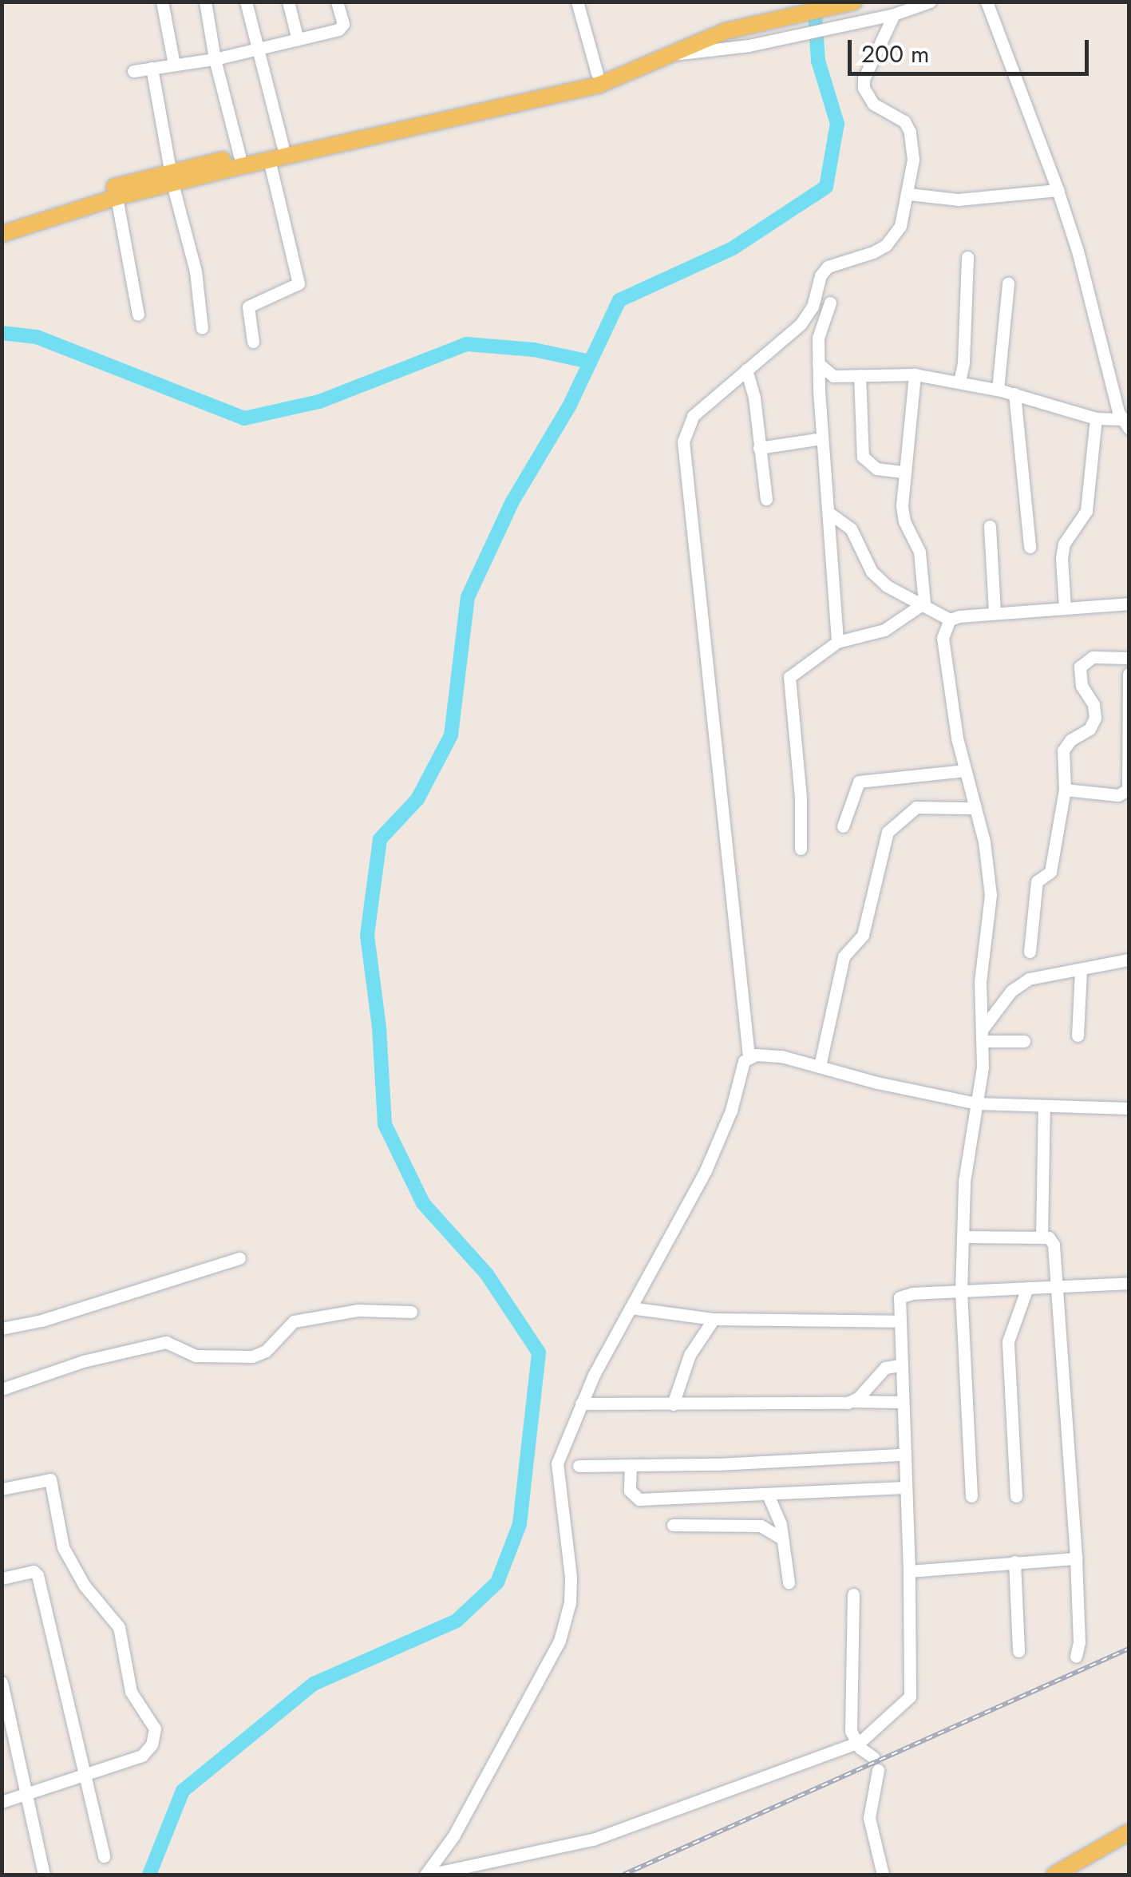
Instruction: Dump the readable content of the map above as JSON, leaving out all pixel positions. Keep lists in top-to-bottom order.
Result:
{
  "scale_bar": "200 m"
}
